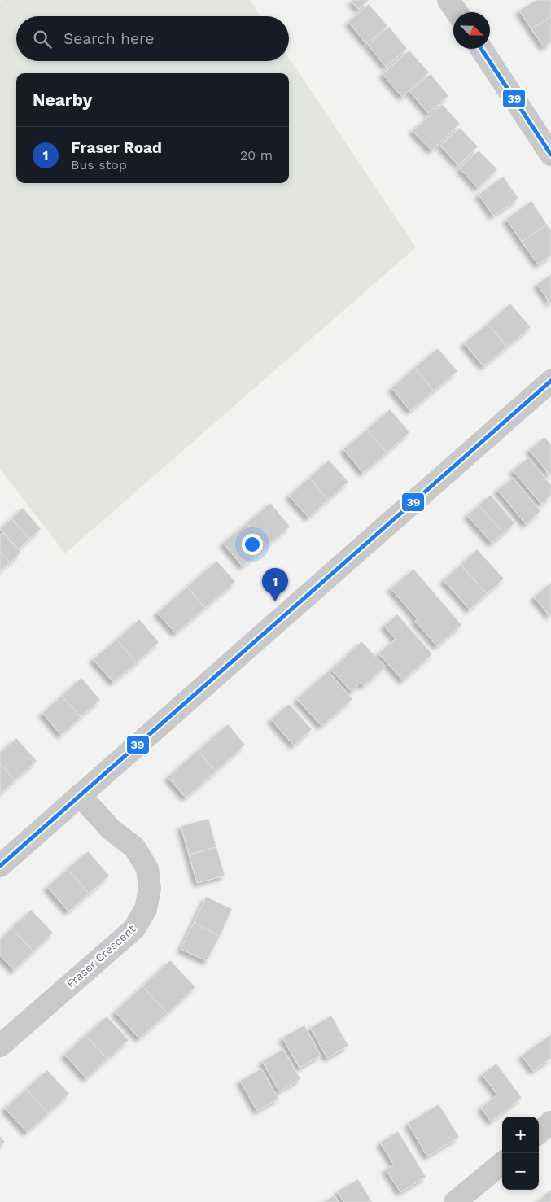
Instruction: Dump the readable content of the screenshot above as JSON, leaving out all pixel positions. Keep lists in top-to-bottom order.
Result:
{
  "streets": {
    "street": ["Fraser Crescent"]
  },
  "lines": ["transit line 39"],
  "north": "bottom right",
  "page": {
    "search": "Search here",
    "heading": "Nearby",
    "list": [
      {
        "mark": "1",
        "name": "Fraser Road",
        "note": "Bus stop",
        "value": "20 m"
      }
    ],
    "pins": "1",
    "map_buttons": ["+", "−"]
  }
}
